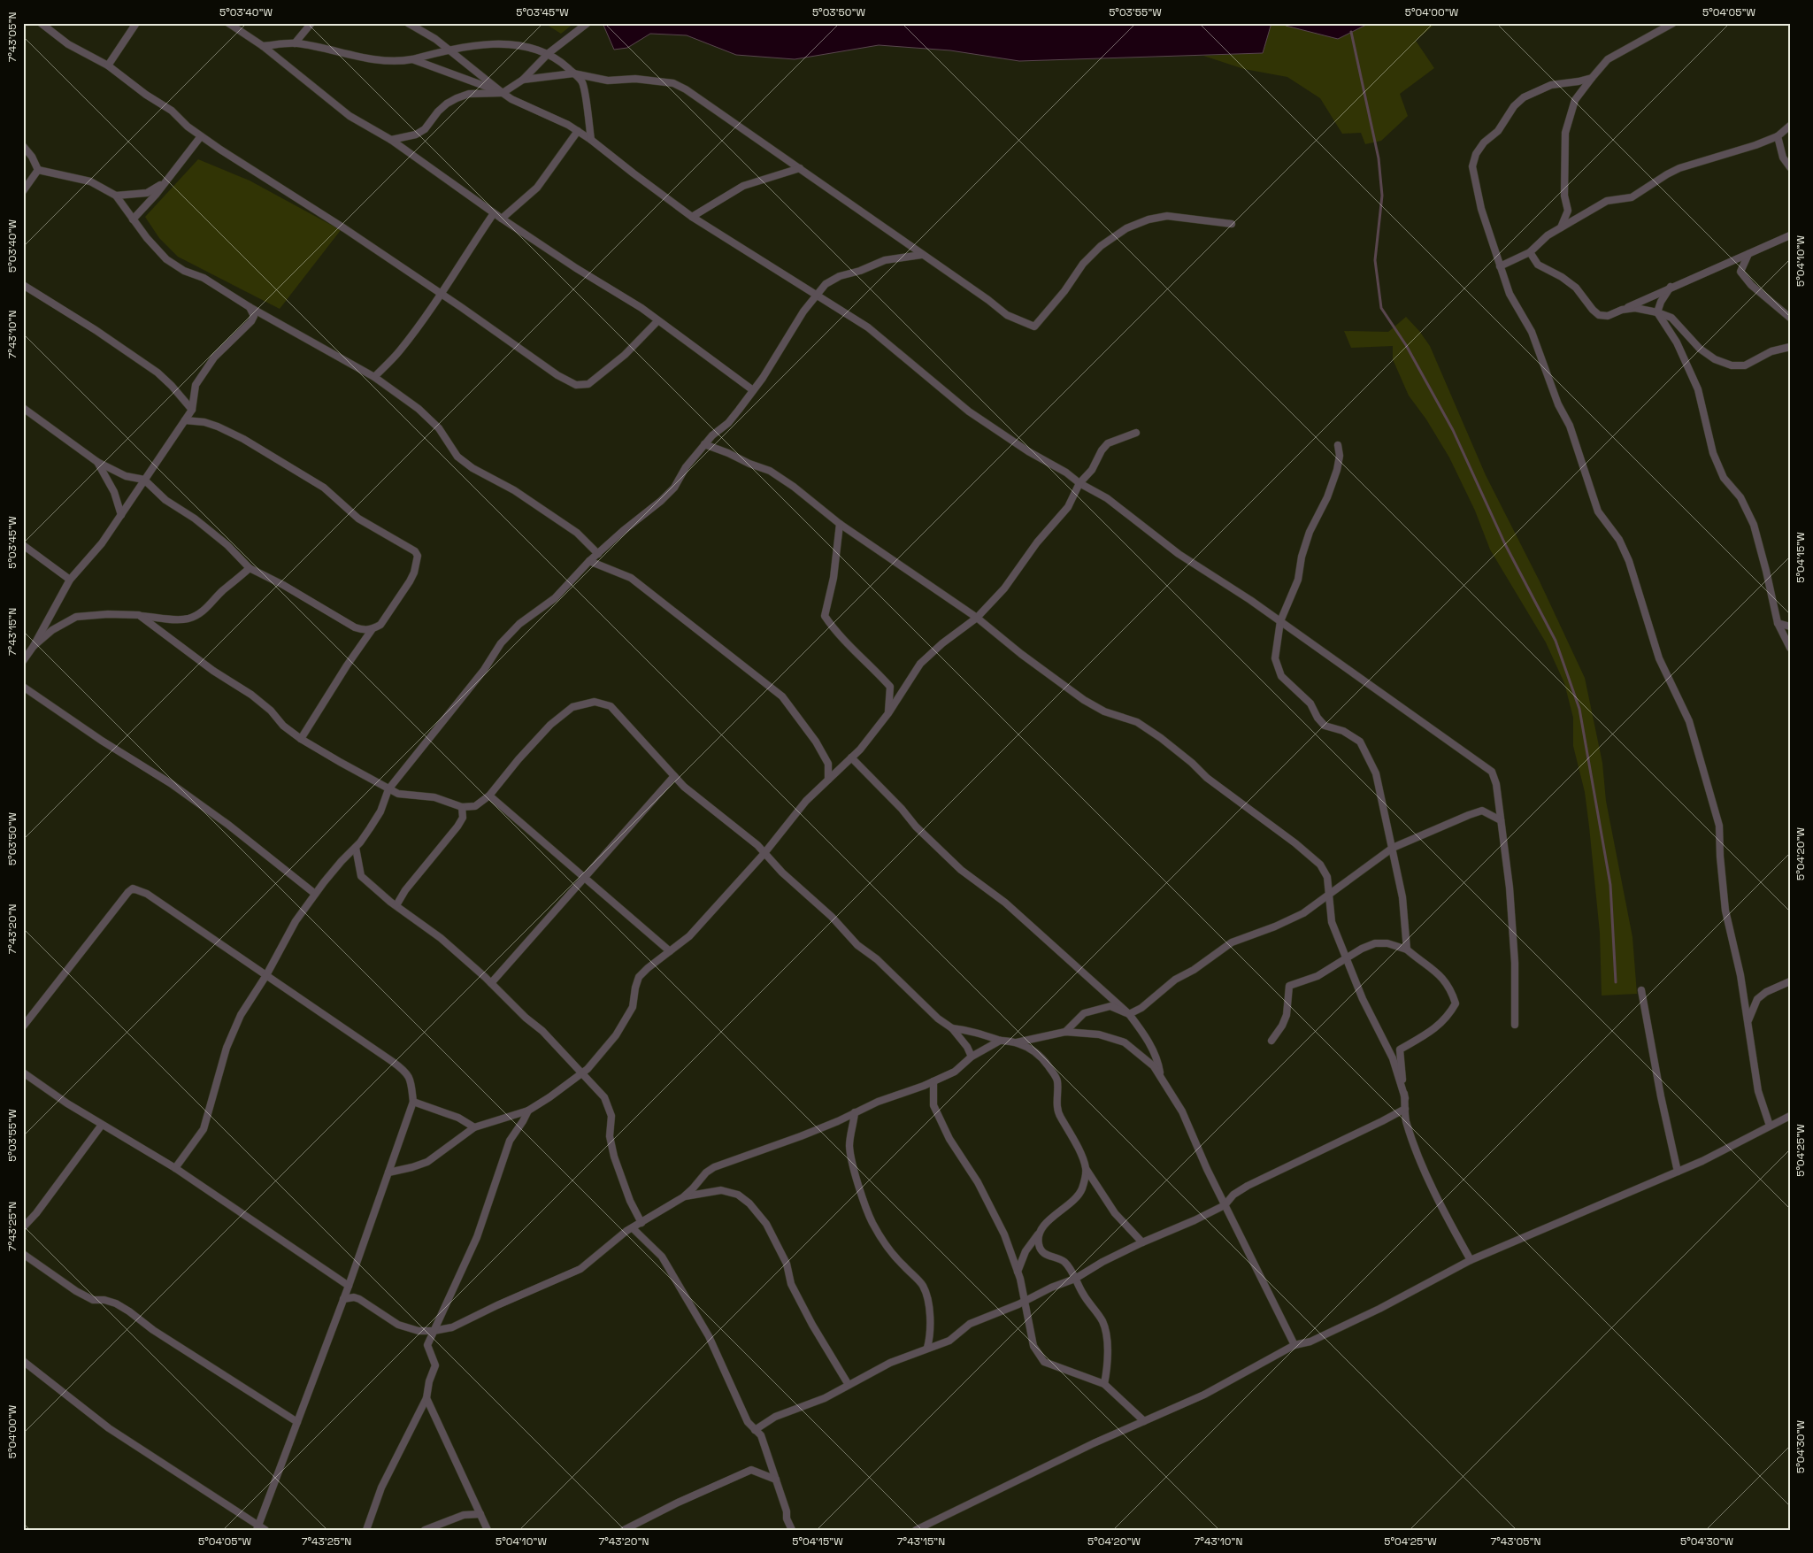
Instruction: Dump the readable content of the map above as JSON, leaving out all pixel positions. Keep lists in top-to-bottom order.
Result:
{
  "coordinates": [
    "5°03'40\"W",
    "5°03'45\"W",
    "5°03'50\"W",
    "5°03'55\"W",
    "5°04'00\"W",
    "5°04'05\"W",
    "7°43'05\"N",
    "5°04'10\"W",
    "7°43'10\"N",
    "5°04'15\"W",
    "7°43'15\"N",
    "5°04'20\"W",
    "7°43'20\"N",
    "5°04'25\"W",
    "7°43'25\"N",
    "5°04'30\"W"
  ]
}
